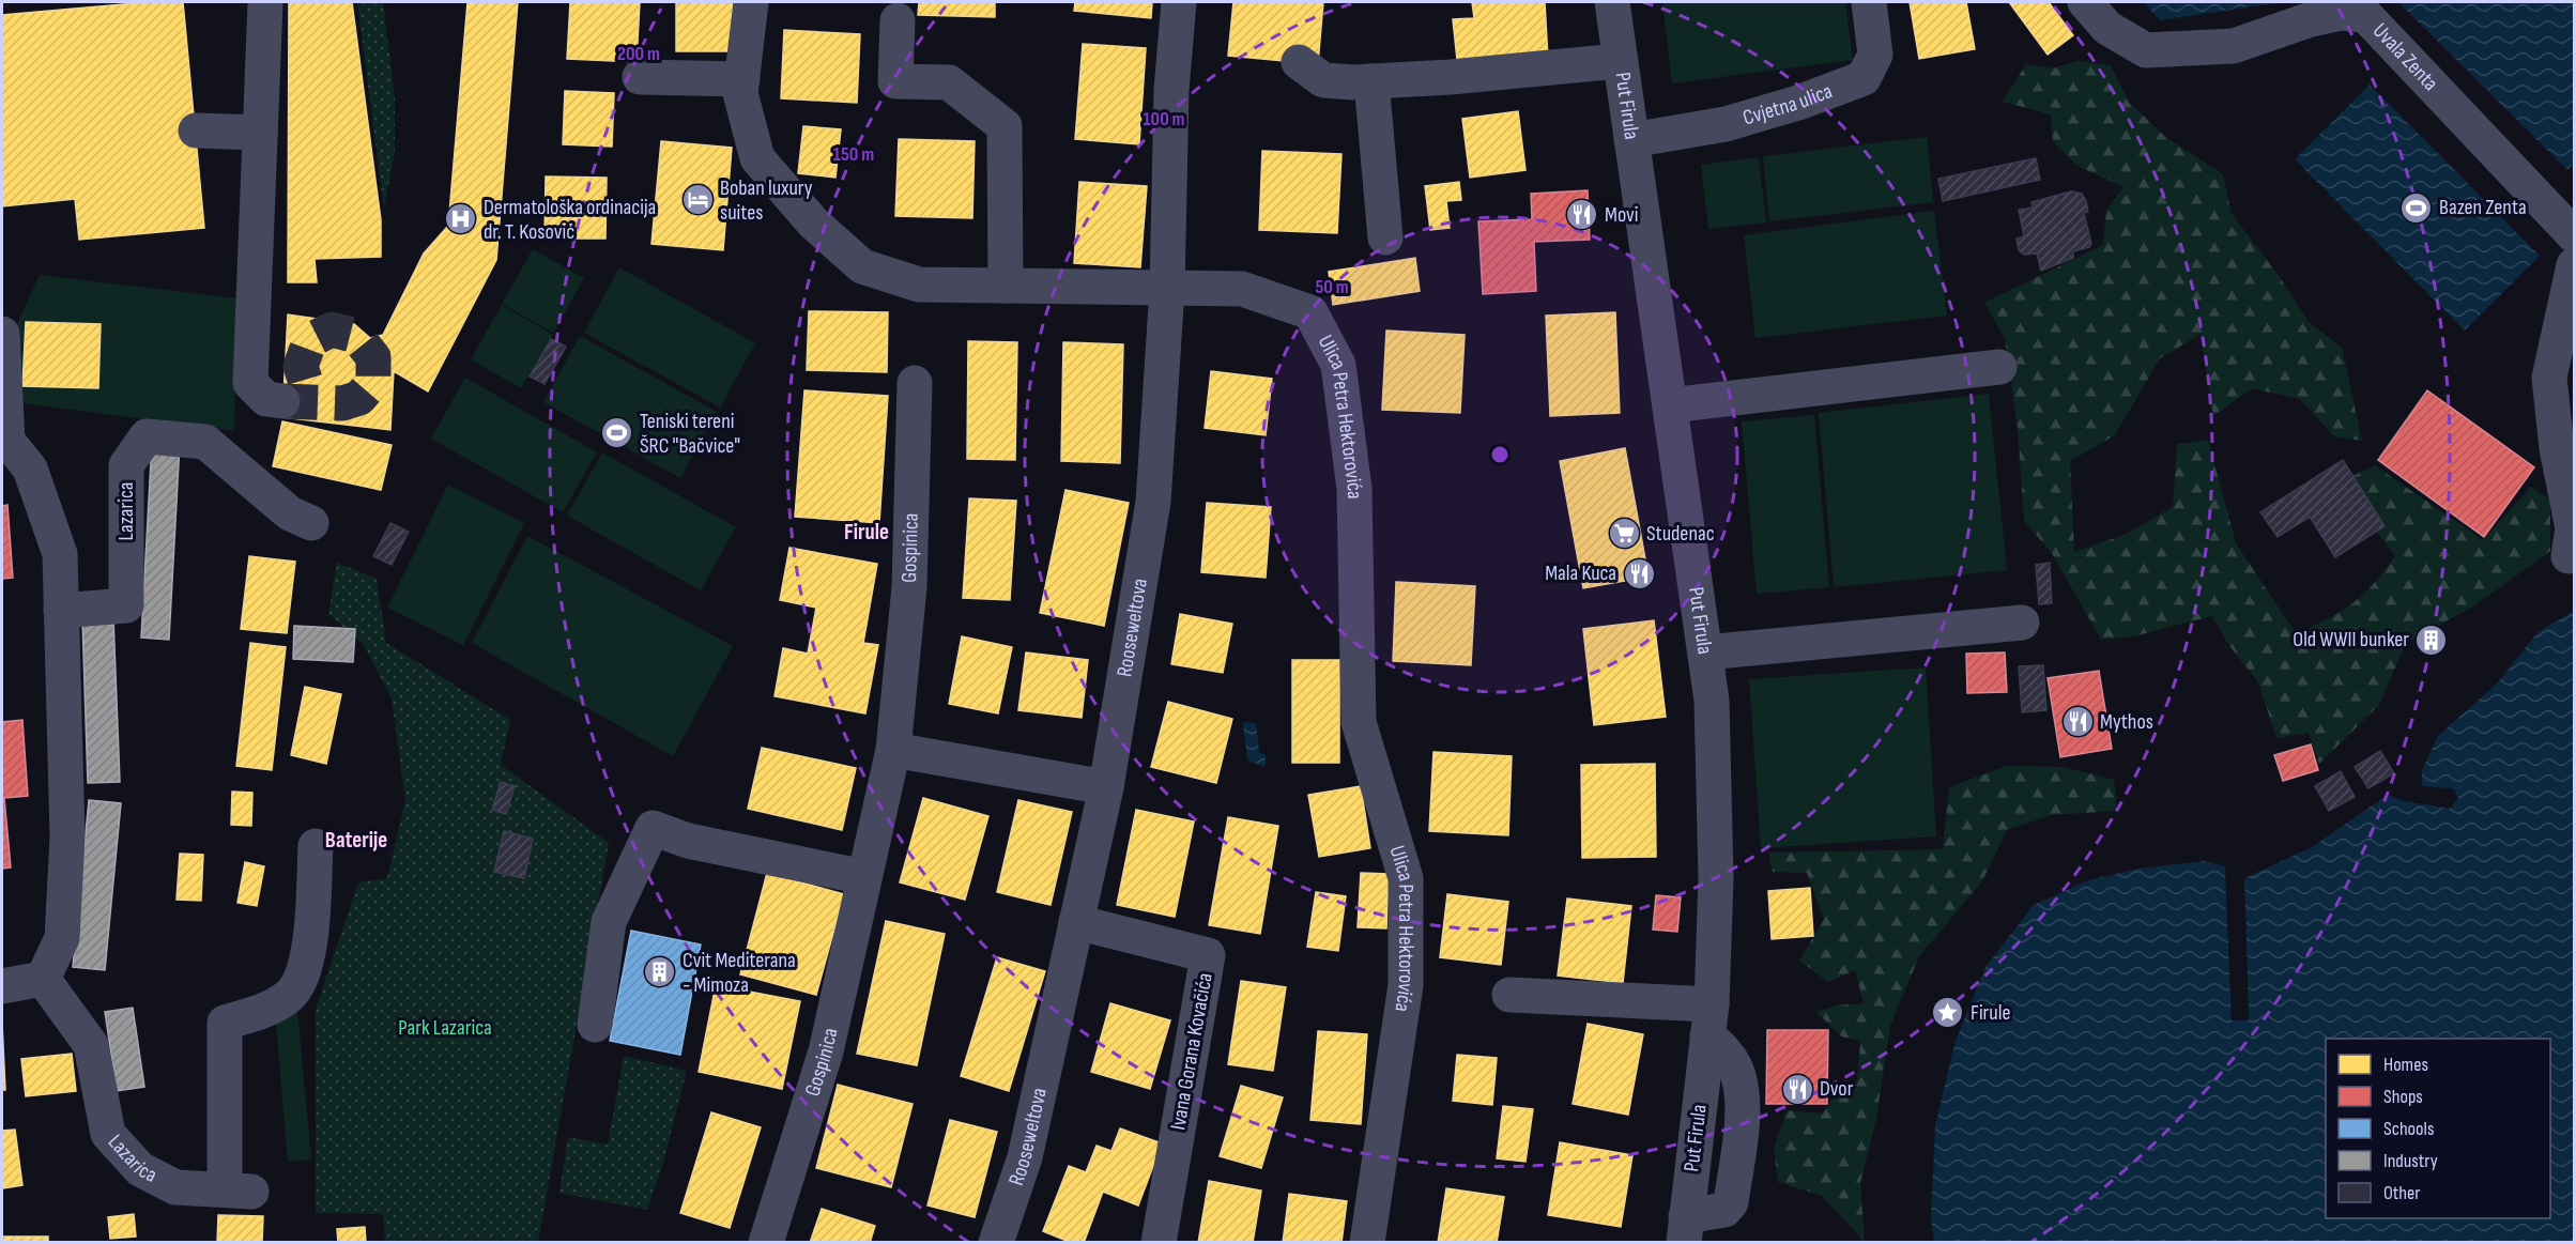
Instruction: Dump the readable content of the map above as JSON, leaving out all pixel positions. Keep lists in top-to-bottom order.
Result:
{
  "streets": {
    "street": [
      "Uvala Zenta",
      "Cvjetna ulica",
      "Put Firula",
      "Ulica Petra Hektorovića",
      "Lazarica",
      "Gospinica",
      "Rooseweltova",
      "Ivana Gorana Kovačića"
    ]
  },
  "crossings": [
    ["Cvjetna ulica", "Put Firula"],
    ["Ulica Petra Hektorovića", "Rooseweltova"],
    ["Rooseweltova", "Ivana Gorana Kovačića"]
  ],
  "districts": ["Firule", "Baterije"],
  "parks": ["Park Lazarica"],
  "places": {
    "hotel": ["Boban luxury suites"],
    "sports": ["Bazen Zenta", "Teniski tereni ŠRC \"Bačvice\""],
    "restaurant": [
      "Movi",
      "Mala Kuca",
      "Mythos",
      "Dvor"
    ],
    "hospital": ["Dermatološka ordinacija dr. T. Kosović"],
    "supermarket": ["Studenac"],
    "building": ["Old WWII bunker", "Cvit Mediterana - Mimoza"],
    "place": ["Firule"]
  },
  "legend": [
    "Homes",
    "Shops",
    "Schools",
    "Industry",
    "Other"
  ],
  "rings": [
    "200 m",
    "100 m",
    "150 m",
    "50 m"
  ]
}
